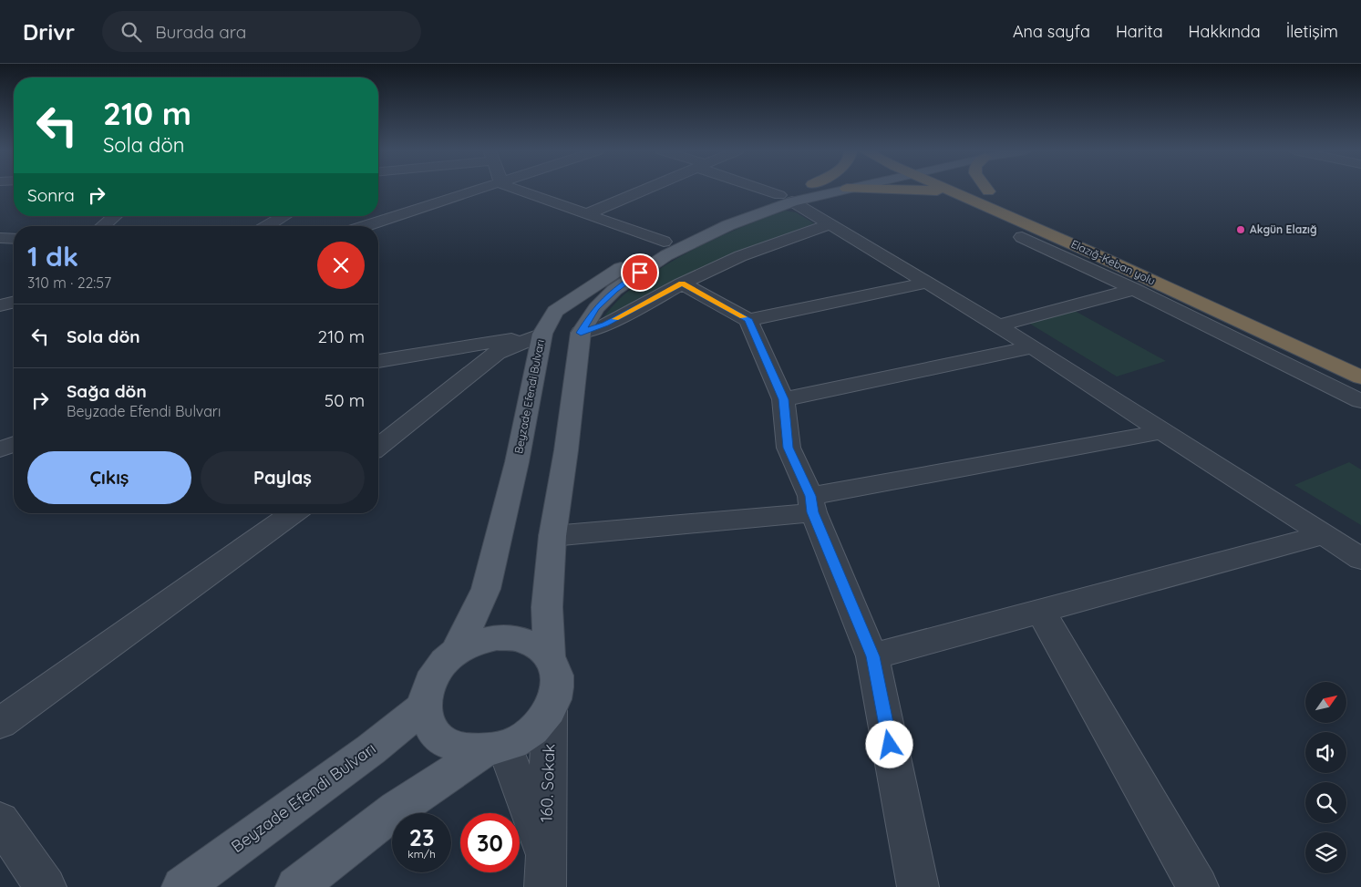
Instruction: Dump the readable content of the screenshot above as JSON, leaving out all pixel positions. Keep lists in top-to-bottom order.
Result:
{
  "streets": {
    "highway": ["Elazığ-Keban yolu"],
    "main road": ["Beyzade Efendi Bulvarı"],
    "street": ["160. Sokak"]
  },
  "crossings": [
    ["Beyzade Efendi Bulvarı", "160. Sokak"]
  ],
  "places": ["Akgün Elazığ"],
  "north": "top right",
  "page": {
    "header": "Drivr",
    "search": "Burada ara",
    "nav": [
      "Ana sayfa",
      "Harita",
      "Hakkında",
      "İletişim"
    ],
    "turn": ["210 m", "Sola dön"],
    "then": "Sonra",
    "heading": ["1 dk", "310 m · 22:57"],
    "list": [
      {
        "name": "Sola dön",
        "value": "210 m"
      },
      {
        "name": "Sağa dön",
        "note": "Beyzade Efendi Bulvarı",
        "value": "50 m"
      }
    ],
    "buttons": ["Çıkış", "Paylaş"],
    "speed": "23 km/h",
    "limit": "30"
  }
}
